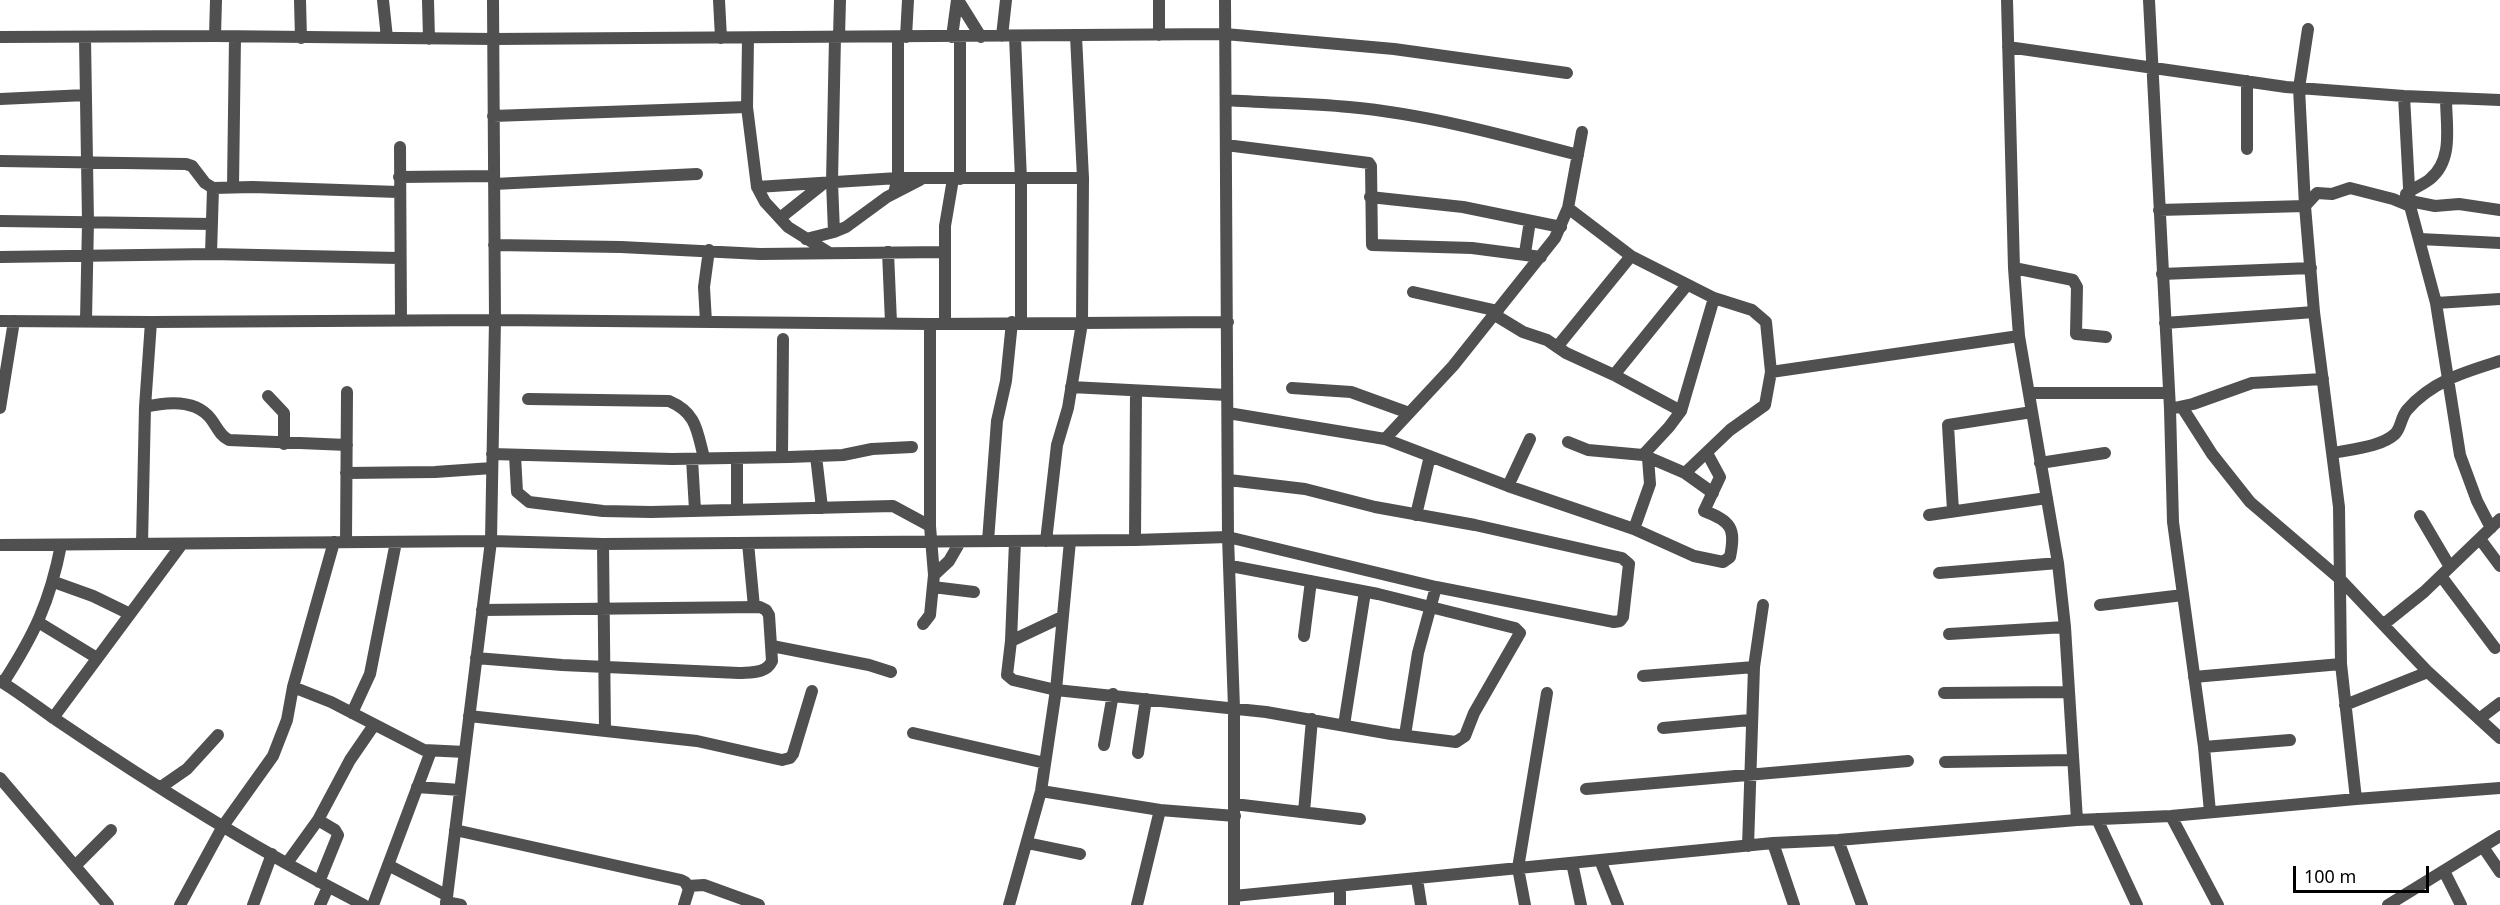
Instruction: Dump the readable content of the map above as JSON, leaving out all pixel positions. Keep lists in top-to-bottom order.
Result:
{
  "scale_bar": "100 m"
}
